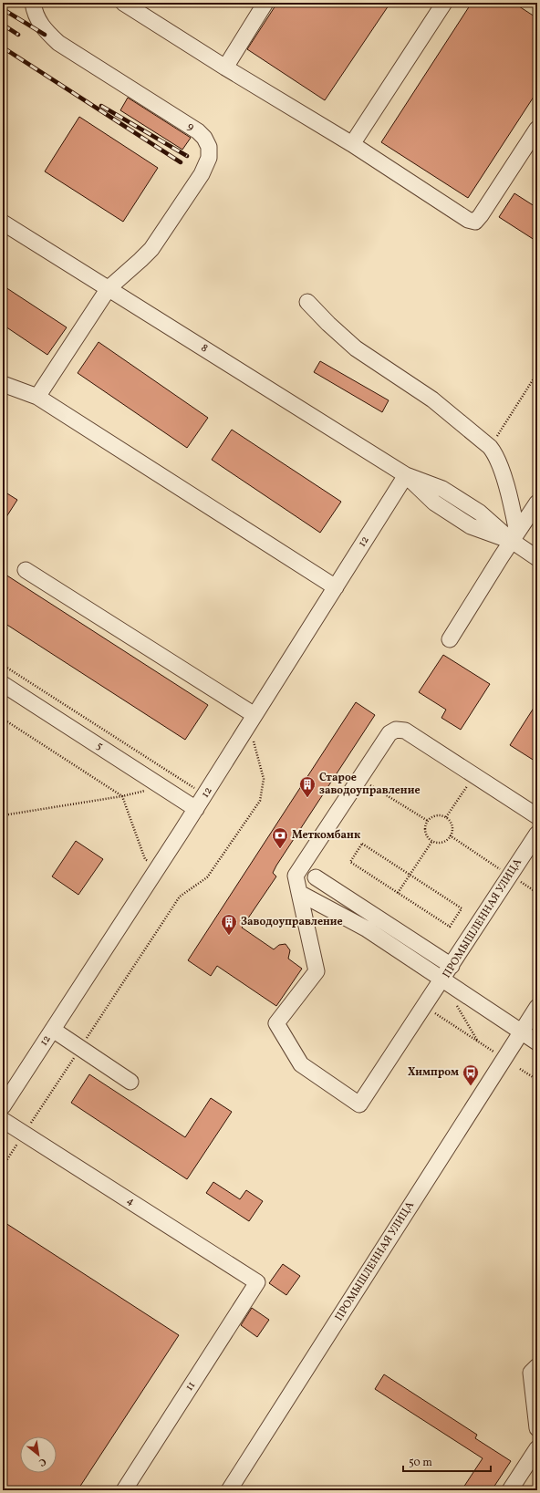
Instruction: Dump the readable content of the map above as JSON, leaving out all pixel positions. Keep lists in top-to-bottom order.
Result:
{
  "streets": {
    "street": [
      "9",
      "8",
      "12",
      "5",
      "ПРОМЫШЛЕННАЯ УЛИЦА",
      "4",
      "11"
    ]
  },
  "crossings": [
    ["9", "8"],
    ["8", "12"],
    ["12", "5"],
    ["4", "11"]
  ],
  "places": {
    "building": ["Старое заводоуправление", "Заводоуправление"],
    "bank": ["Меткомбанк"],
    "bus stop": ["Химпром"]
  },
  "scale_bar": "50 m",
  "north": "bottom right"
}
